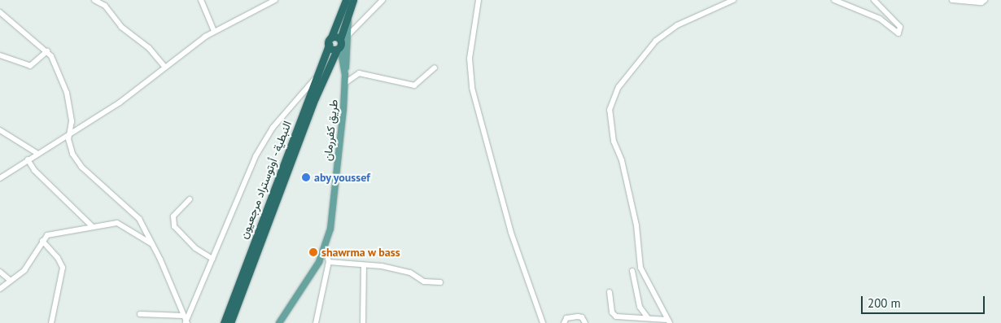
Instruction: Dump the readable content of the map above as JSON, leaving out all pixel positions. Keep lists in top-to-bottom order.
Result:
{
  "streets": {
    "highway": ["النبطية - أوتوستراد مرجعيون"],
    "main road": ["طريق كفررمان"]
  },
  "crossings": [
    ["طريق كفررمان", "النبطية - أوتوستراد مرجعيون"]
  ],
  "places": ["aby youssef", "shawrma w bass"],
  "scale_bar": "200 m"
}
